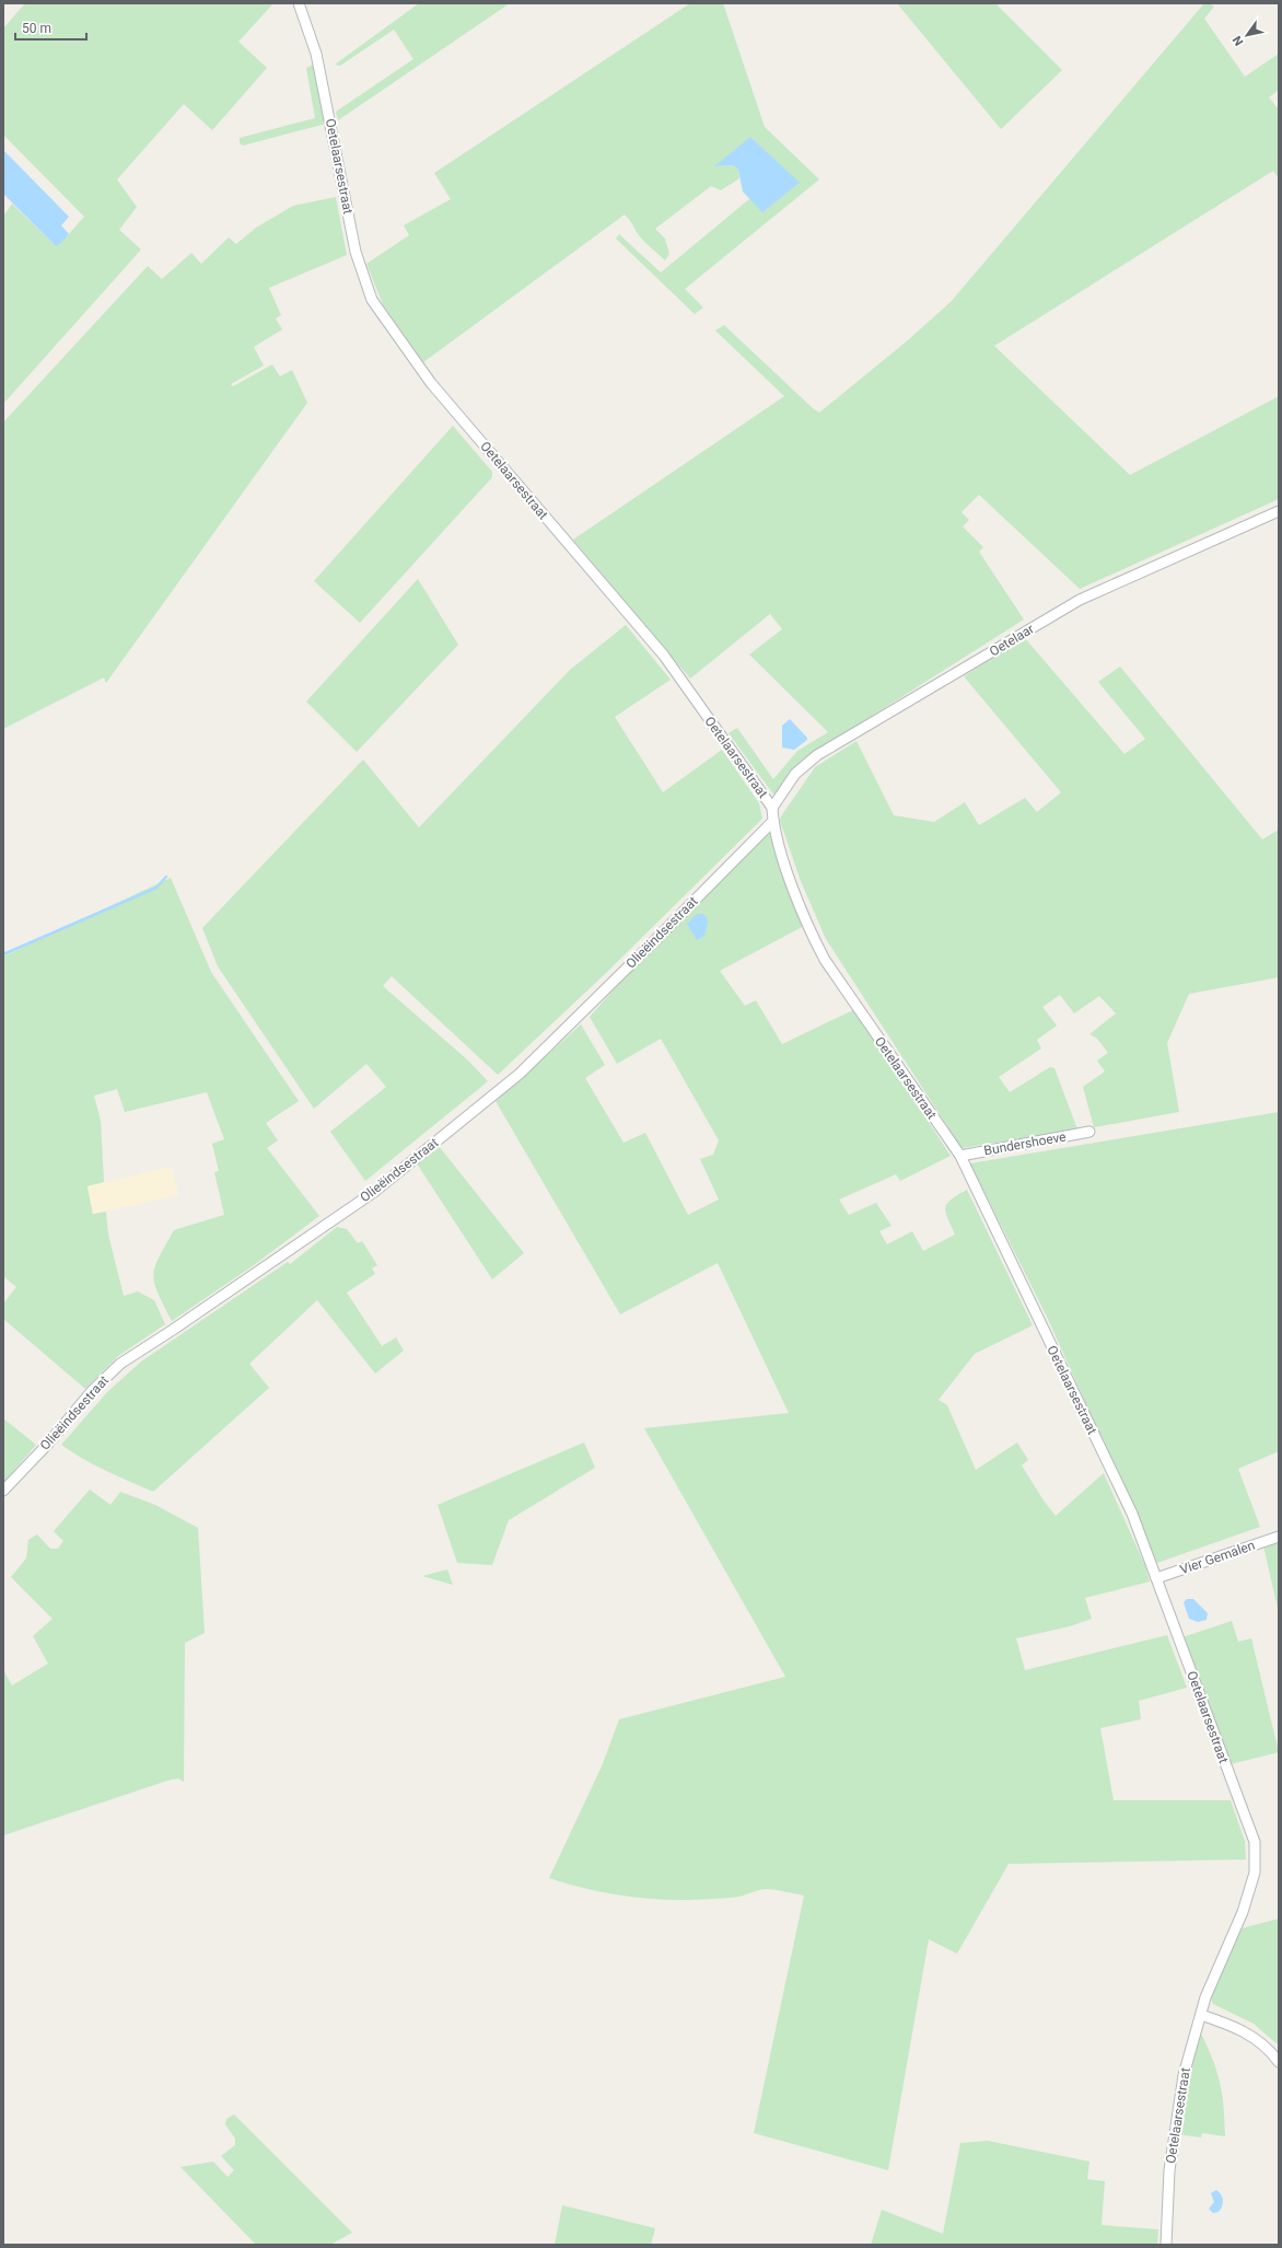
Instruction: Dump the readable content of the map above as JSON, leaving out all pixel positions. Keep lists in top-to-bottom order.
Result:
{
  "streets": {
    "street": [
      "Oetelaarsestraat",
      "Oetelaar",
      "Olieëindsestraat",
      "Bundershoeve",
      "Vier Gemalen"
    ]
  },
  "crossings": [
    ["Oetelaarsestraat", "Oetelaar"],
    ["Oetelaarsestraat", "Olieëindsestraat"],
    ["Oetelaarsestraat", "Bundershoeve"],
    ["Oetelaarsestraat", "Vier Gemalen"]
  ],
  "scale_bar": "50 m",
  "north": "bottom left"
}
